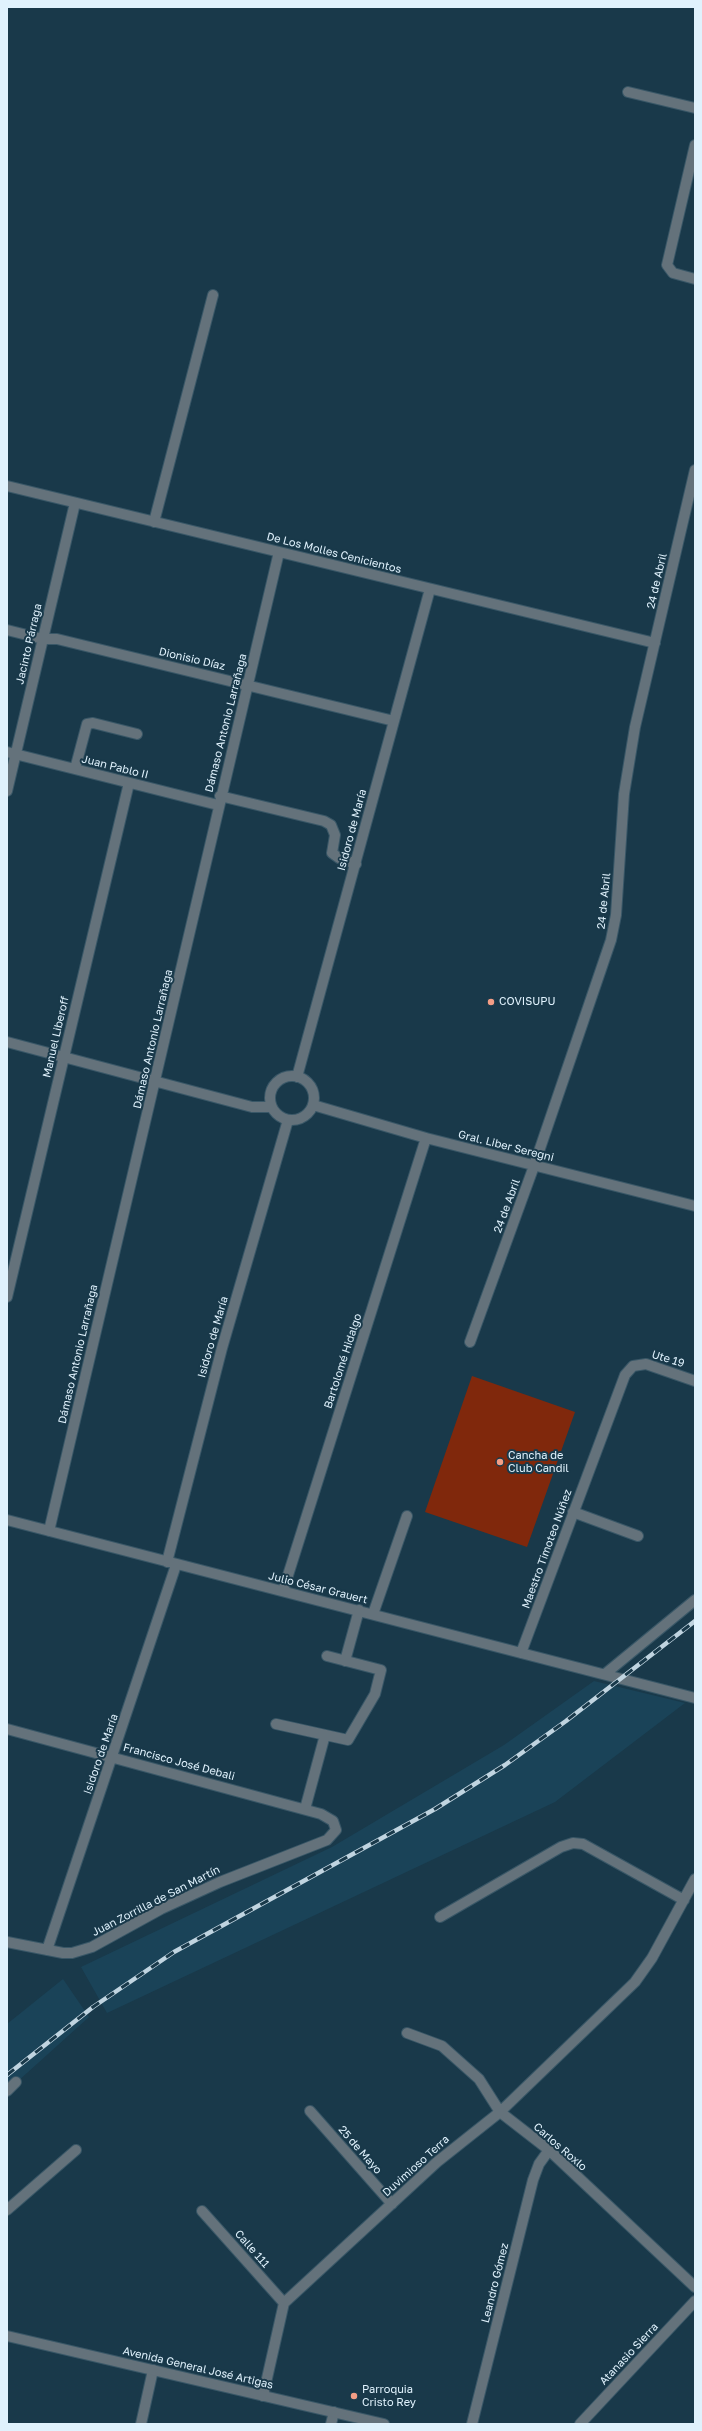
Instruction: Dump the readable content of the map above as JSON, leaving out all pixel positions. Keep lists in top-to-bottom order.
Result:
{
  "streets": {
    "street": [
      "De Los Molles Cenicientos",
      "24 de Abril",
      "Jacinto Párraga",
      "Dionisio Díaz",
      "Dámaso Antonio Larrañaga",
      "Juan Pablo II",
      "Isidoro de María",
      "Manuel Liberoff",
      "Gral. Liber Seregni",
      "Ute 19",
      "Bartolomé Hidalgo",
      "Maestro Timoteo Núñez",
      "Julio César Grauert",
      "Francisco José Debali",
      "Juan Zorrilla de San Martín",
      "Carlos Roxlo",
      "25 de Mayo",
      "Duvimioso Terra",
      "Calle 111",
      "Leandro Gómez",
      "Atanasio Sierra",
      "Avenida General José Artigas"
    ]
  },
  "crossings": [
    ["De Los Molles Cenicientos", "24 de Abril"],
    ["De Los Molles Cenicientos", "Jacinto Párraga"],
    ["De Los Molles Cenicientos", "Dámaso Antonio Larrañaga"],
    ["De Los Molles Cenicientos", "Isidoro de María"],
    ["24 de Abril", "Gral. Liber Seregni"],
    ["Jacinto Párraga", "Dionisio Díaz"],
    ["Jacinto Párraga", "Juan Pablo II"],
    ["Dionisio Díaz", "Dámaso Antonio Larrañaga"],
    ["Dionisio Díaz", "Isidoro de María"],
    ["Dámaso Antonio Larrañaga", "Juan Pablo II"],
    ["Dámaso Antonio Larrañaga", "Julio César Grauert"],
    ["Juan Pablo II", "Isidoro de María"],
    ["Juan Pablo II", "Manuel Liberoff"],
    ["Isidoro de María", "Gral. Liber Seregni"],
    ["Isidoro de María", "Julio César Grauert"],
    ["Isidoro de María", "Francisco José Debali"],
    ["Isidoro de María", "Juan Zorrilla de San Martín"],
    ["Gral. Liber Seregni", "Bartolomé Hidalgo"],
    ["Ute 19", "Maestro Timoteo Núñez"],
    ["Bartolomé Hidalgo", "Julio César Grauert"],
    ["Maestro Timoteo Núñez", "Julio César Grauert"],
    ["Francisco José Debali", "Juan Zorrilla de San Martín"],
    ["Carlos Roxlo", "Duvimioso Terra"],
    ["Carlos Roxlo", "Leandro Gómez"],
    ["25 de Mayo", "Duvimioso Terra"],
    ["Duvimioso Terra", "Calle 111"]
  ],
  "places": ["COVISUPU", "Cancha de Club Candil", "Parroquia Cristo Rey"]
}
